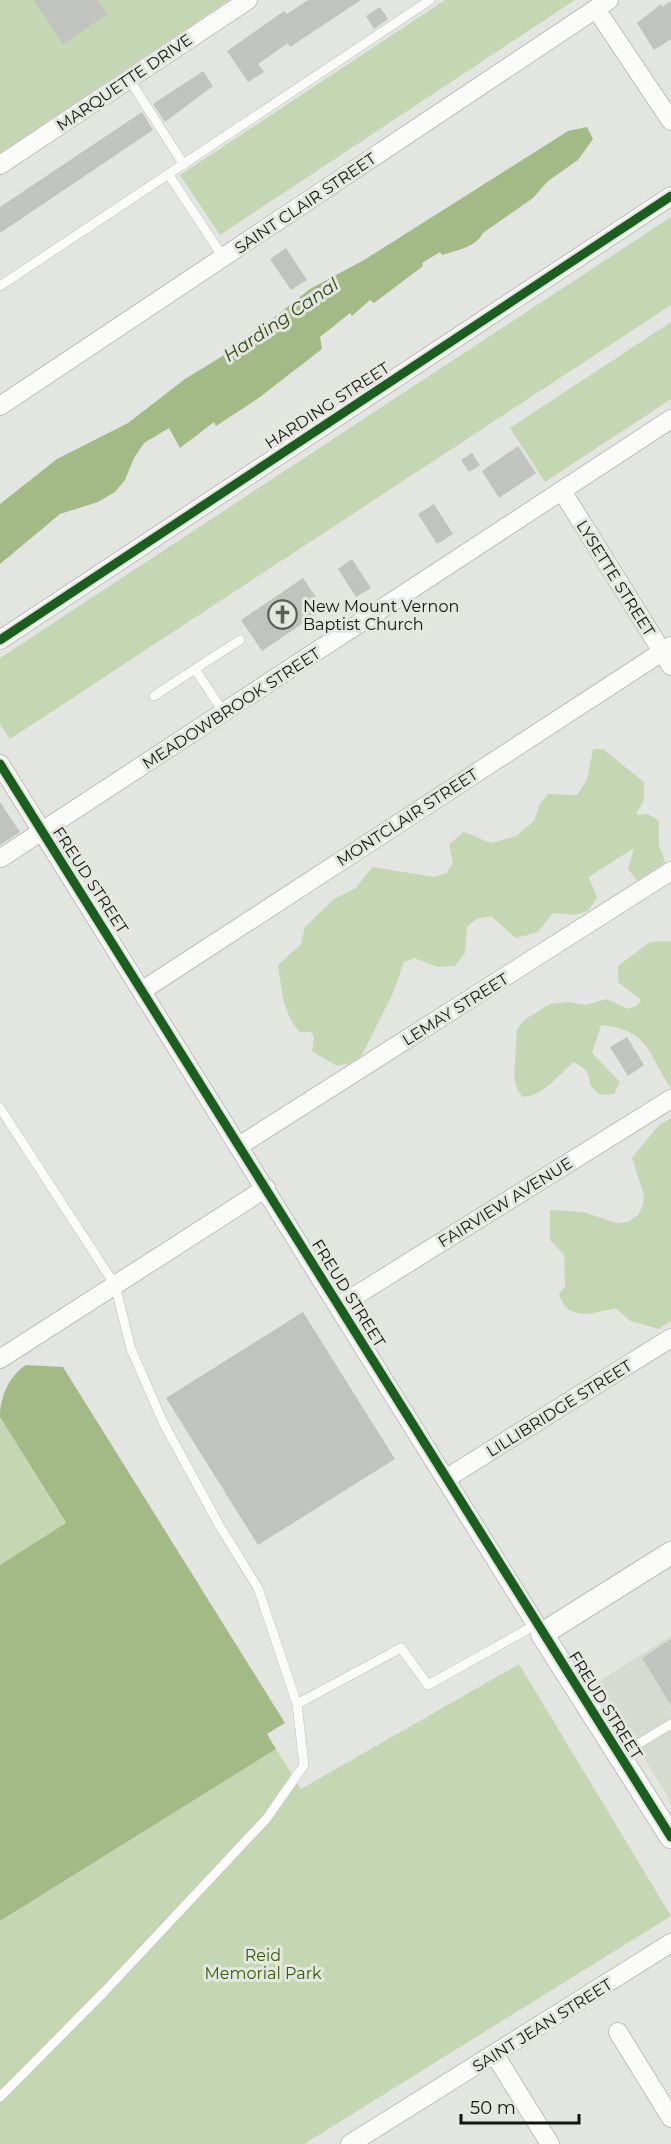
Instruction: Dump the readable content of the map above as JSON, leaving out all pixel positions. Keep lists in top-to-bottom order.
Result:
{
  "streets": {
    "street": [
      "MARQUETTE DRIVE",
      "SAINT CLAIR STREET",
      "HARDING STREET",
      "LYSETTE STREET",
      "MEADOWBROOK STREET",
      "MONTCLAIR STREET",
      "FREUD STREET",
      "LEMAY STREET",
      "FAIRVIEW AVENUE",
      "LILLIBRIDGE STREET",
      "SAINT JEAN STREET"
    ]
  },
  "crossings": [
    ["LYSETTE STREET", "MEADOWBROOK STREET"],
    ["LYSETTE STREET", "MONTCLAIR STREET"],
    ["MEADOWBROOK STREET", "FREUD STREET"],
    ["MONTCLAIR STREET", "FREUD STREET"],
    ["FREUD STREET", "LEMAY STREET"],
    ["FREUD STREET", "FAIRVIEW AVENUE"],
    ["FREUD STREET", "LILLIBRIDGE STREET"]
  ],
  "water": ["Harding Canal"],
  "parks": ["Reid Memorial Park"],
  "places": {
    "church": ["New Mount Vernon Baptist Church"]
  },
  "scale_bar": "50 m"
}
